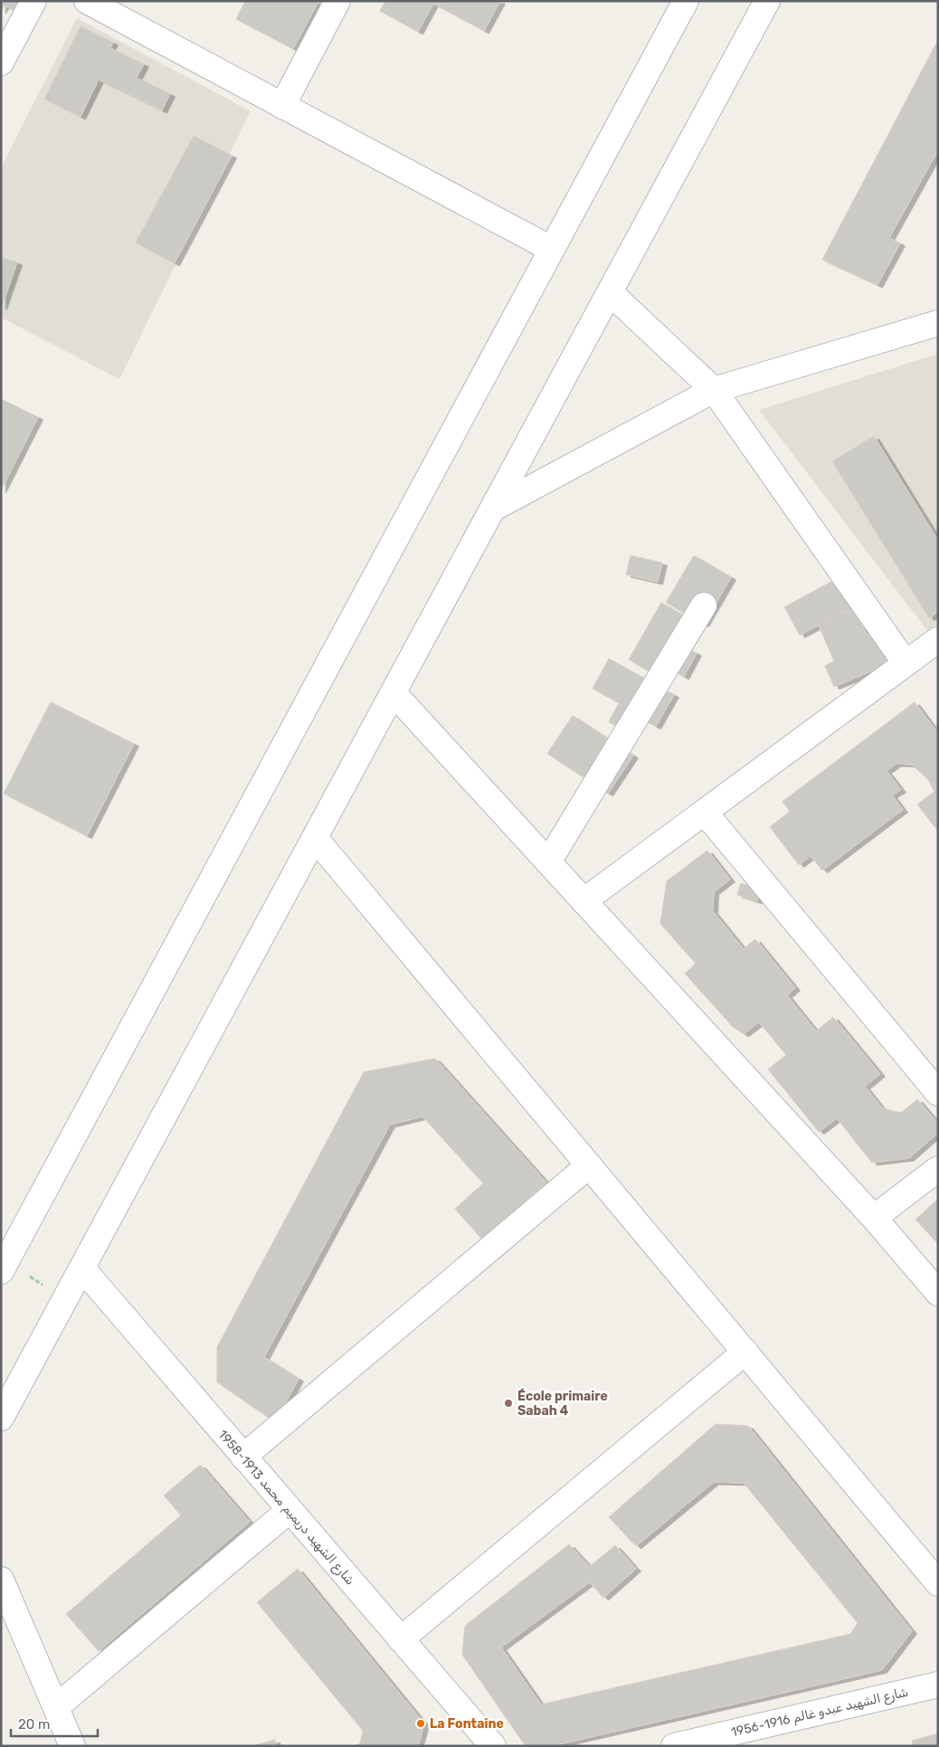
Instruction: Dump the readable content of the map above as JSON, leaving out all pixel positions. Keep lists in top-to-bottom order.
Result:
{
  "streets": {
    "street": ["شارع الشهيد دريميم محمد 1913-1958", "شارع الشهيد عبدو غالم 1916-1956"]
  },
  "places": ["École primaire Sabah 4", "La Fontaine"],
  "scale_bar": "20 m"
}
